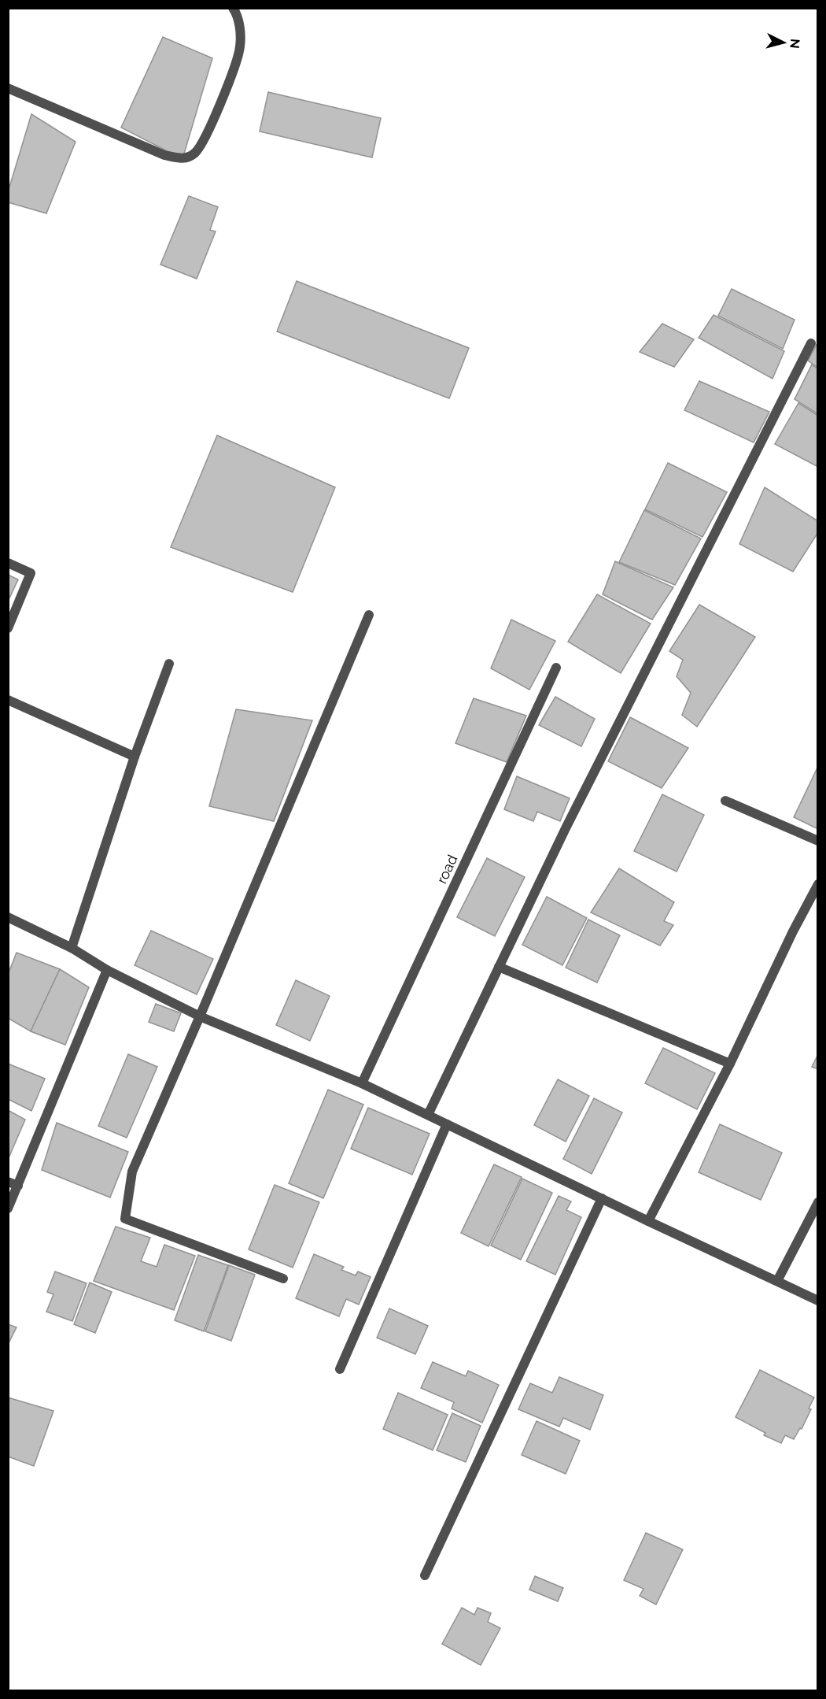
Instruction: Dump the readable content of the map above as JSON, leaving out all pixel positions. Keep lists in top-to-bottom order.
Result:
{
  "streets": {
    "street": ["road"]
  },
  "north": "right"
}
